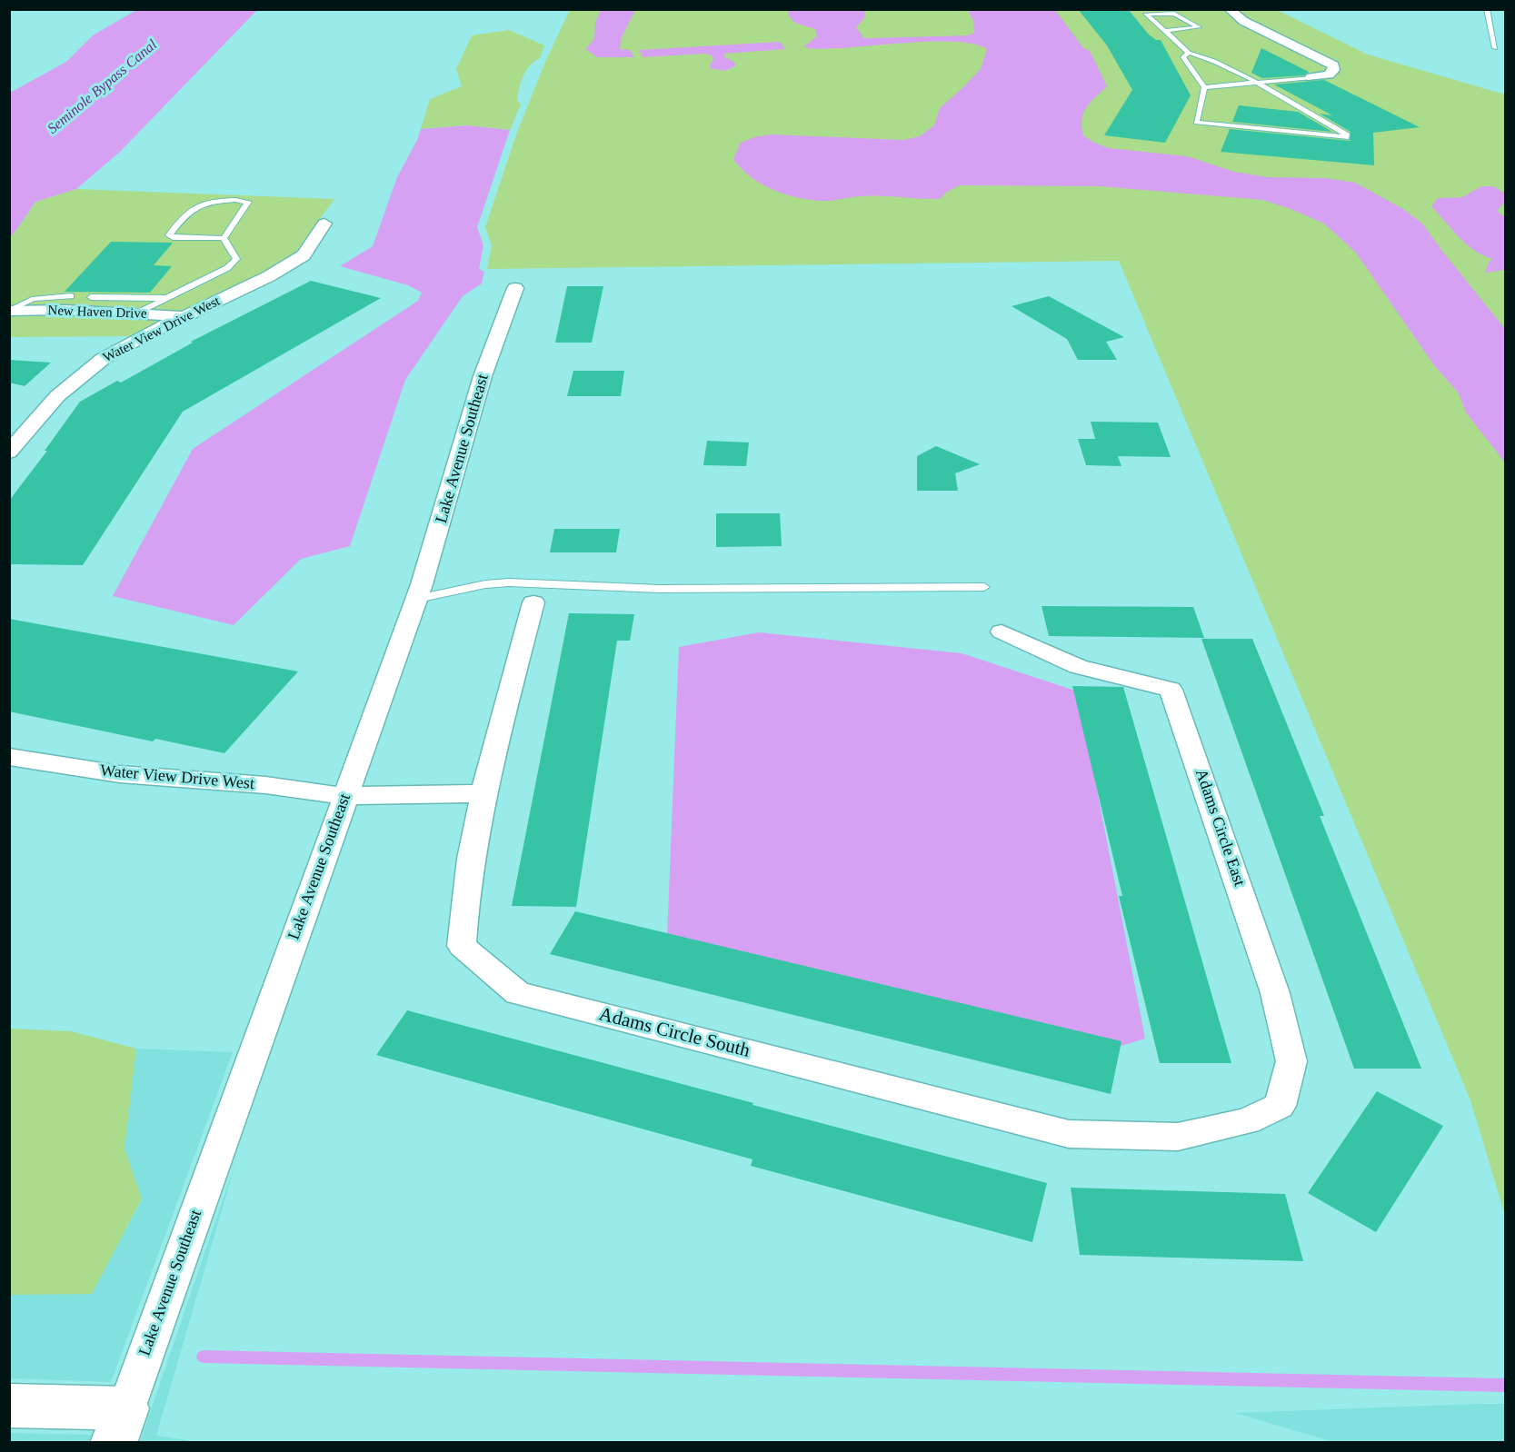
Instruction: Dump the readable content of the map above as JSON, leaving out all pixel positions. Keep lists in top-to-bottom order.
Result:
{
  "streets": {
    "street": [
      "New Haven Drive",
      "Water View Drive West",
      "Lake Avenue Southeast",
      "Adams Circle East",
      "Adams Circle South"
    ]
  },
  "crossings": [
    ["New Haven Drive", "Water View Drive West"],
    ["Water View Drive West", "Lake Avenue Southeast"],
    ["Water View Drive West", "Adams Circle South"],
    ["Adams Circle East", "Adams Circle South"]
  ],
  "water": ["Seminole Bypass Canal"]
}
